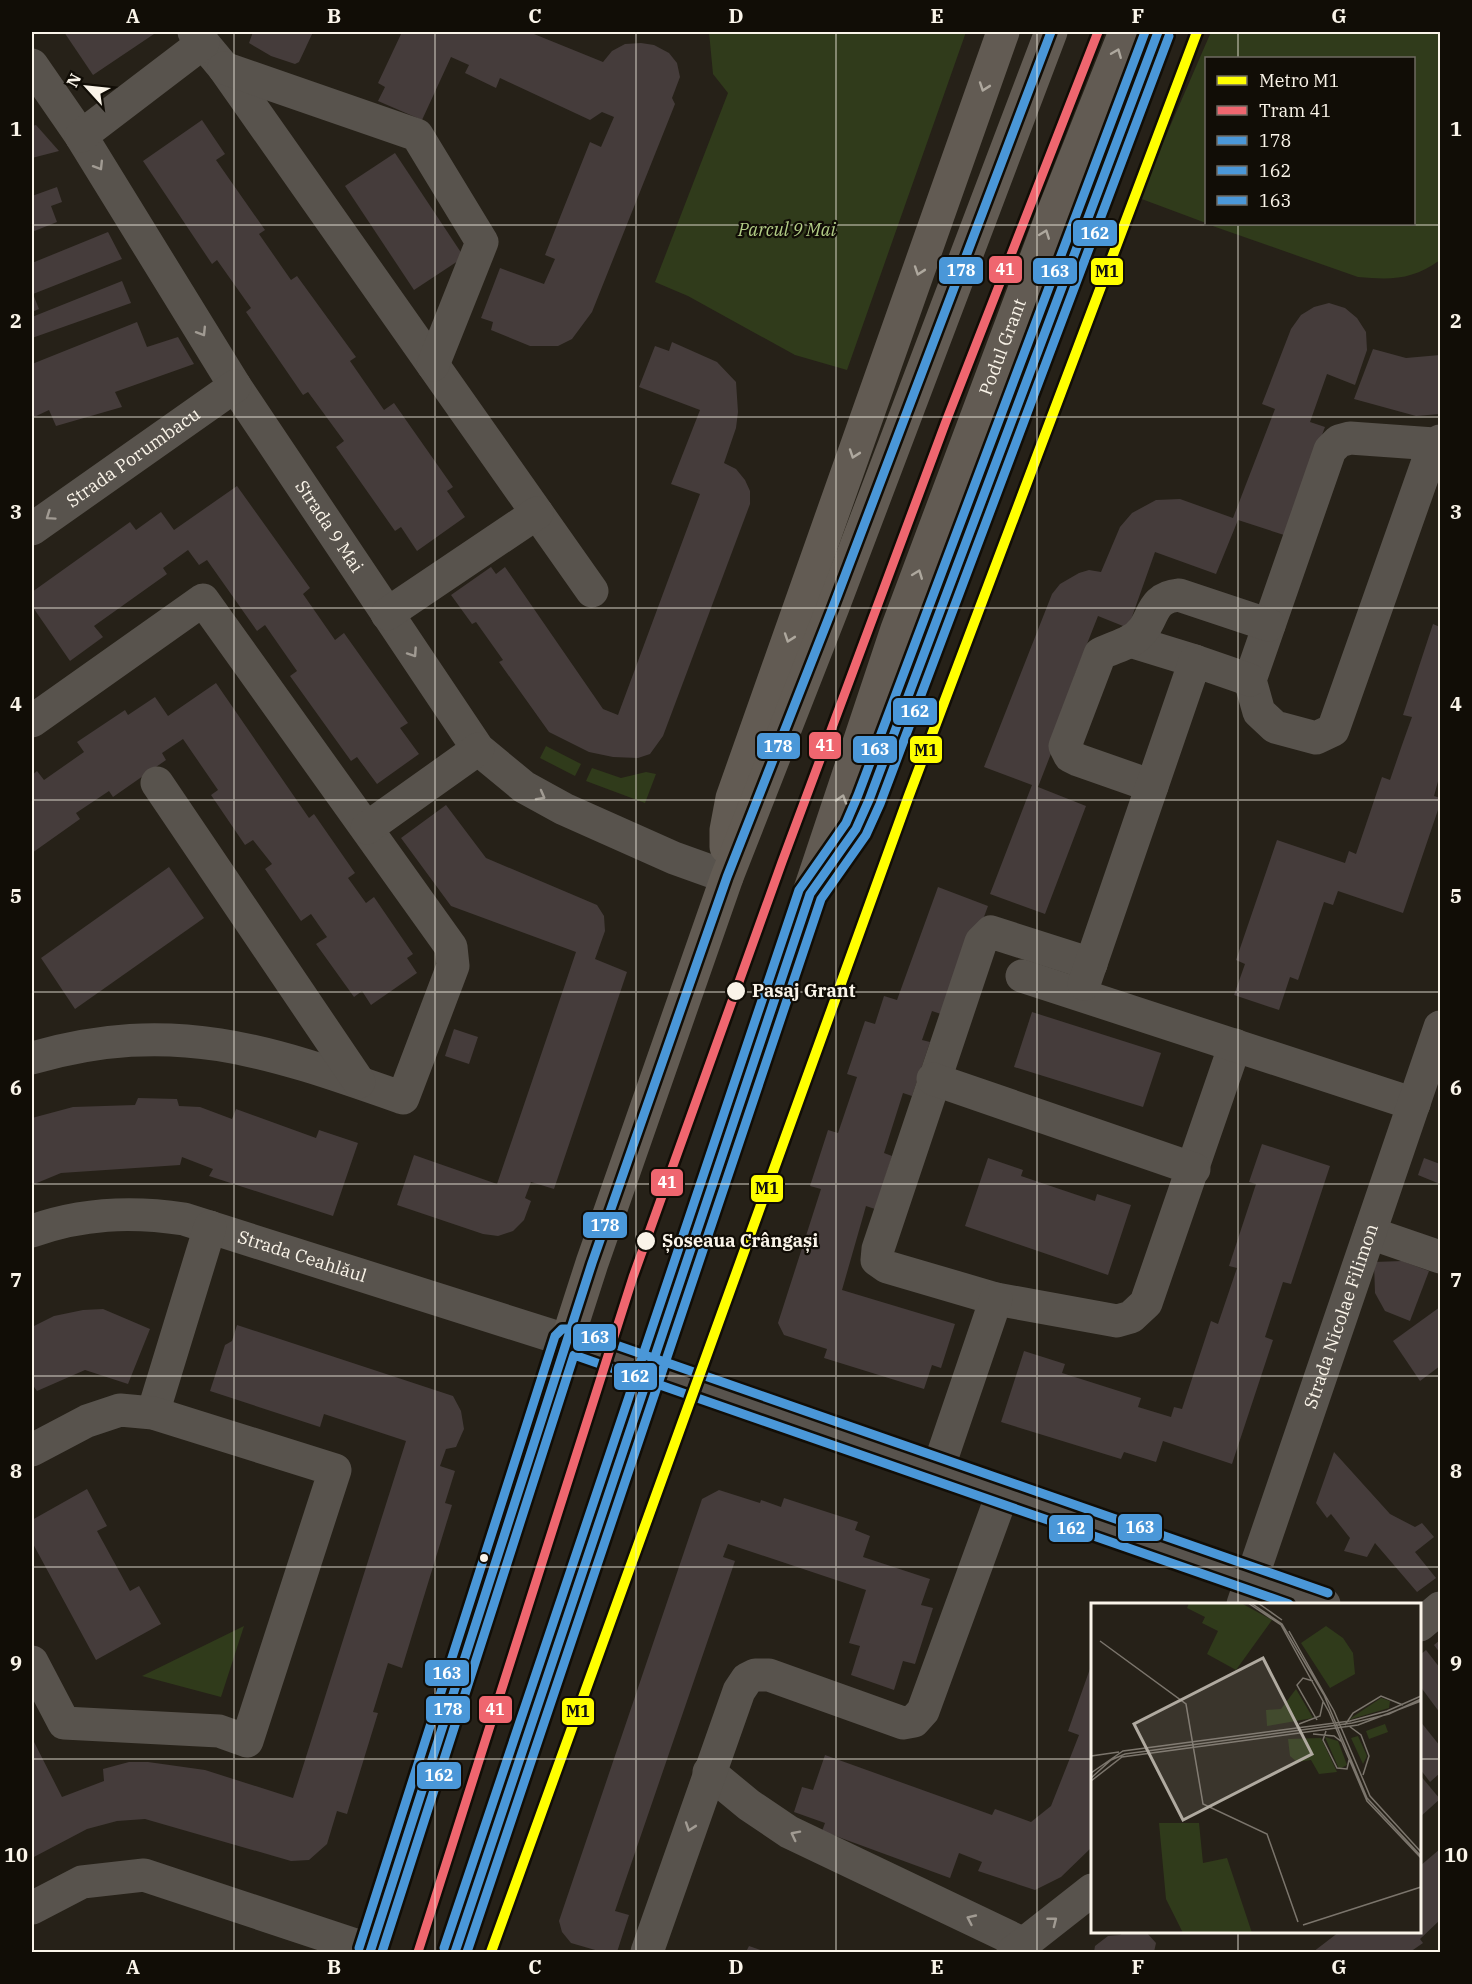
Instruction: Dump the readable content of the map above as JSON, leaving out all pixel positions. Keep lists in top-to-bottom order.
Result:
{
  "streets": {
    "main road": ["Podul Grant"],
    "street": [
      "Strada Porumbacu",
      "Strada 9 Mai",
      "Strada Ceahlăul",
      "Strada Nicolae Filimon"
    ]
  },
  "crossings": [
    ["Podul Grant", "Strada Ceahlăul"],
    ["Strada Porumbacu", "Strada 9 Mai"]
  ],
  "one_way": ["Strada Porumbacu"],
  "parks": ["Parcul 9 Mai"],
  "places": ["Pasaj Grant", "Șoseaua Crângași"],
  "lines": [
    "metro line M1",
    "tram line 41",
    "transit line 178",
    "transit line 163",
    "transit line 162"
  ],
  "legend": [
    "Metro M1",
    "Tram 41",
    "178",
    "162",
    "163"
  ],
  "north": "top left",
  "grid": {
    "columns": [
      "A",
      "B",
      "C",
      "D",
      "E",
      "F",
      "G"
    ],
    "rows": [
      "1",
      "2",
      "3",
      "4",
      "5",
      "6",
      "7",
      "8",
      "9",
      "10"
    ]
  }
}
